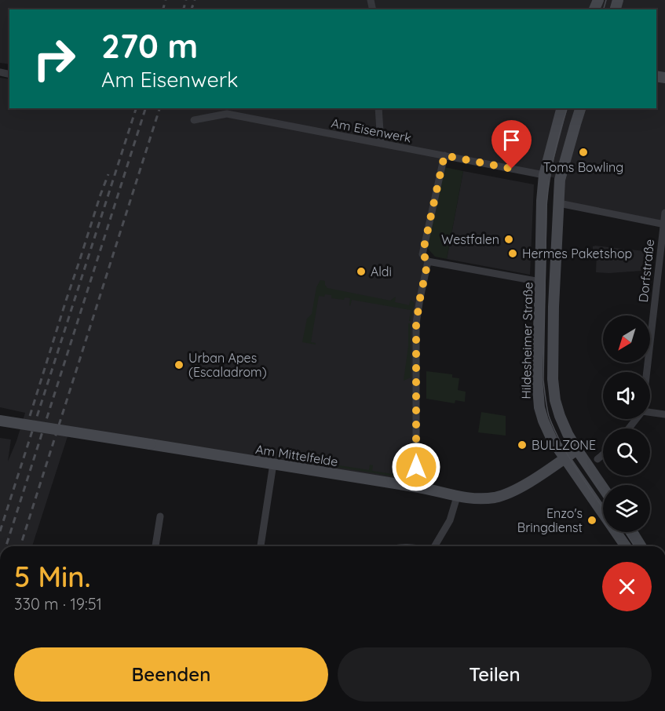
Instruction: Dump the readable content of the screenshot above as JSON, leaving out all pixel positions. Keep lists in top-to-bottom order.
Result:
{
  "streets": {
    "main road": ["Hildesheimer Straße", "Am Mittelfelde"],
    "street": ["Am Eisenwerk", "Dorfstraße"]
  },
  "crossings": [
    ["Am Eisenwerk", "Hildesheimer Straße"],
    ["Hildesheimer Straße", "Am Mittelfelde"]
  ],
  "places": [
    "Toms Bowling",
    "Westfalen",
    "Hermes Paketshop",
    "Aldi",
    "Urban Apes (Escaladrom)",
    "BULLZONE",
    "Enzo's Bringdienst"
  ],
  "north": "bottom left",
  "page": {
    "turn": ["270 m", "Am Eisenwerk"],
    "heading": ["5 Min.", "330 m · 19:51"],
    "buttons": ["Beenden", "Teilen"]
  }
}
